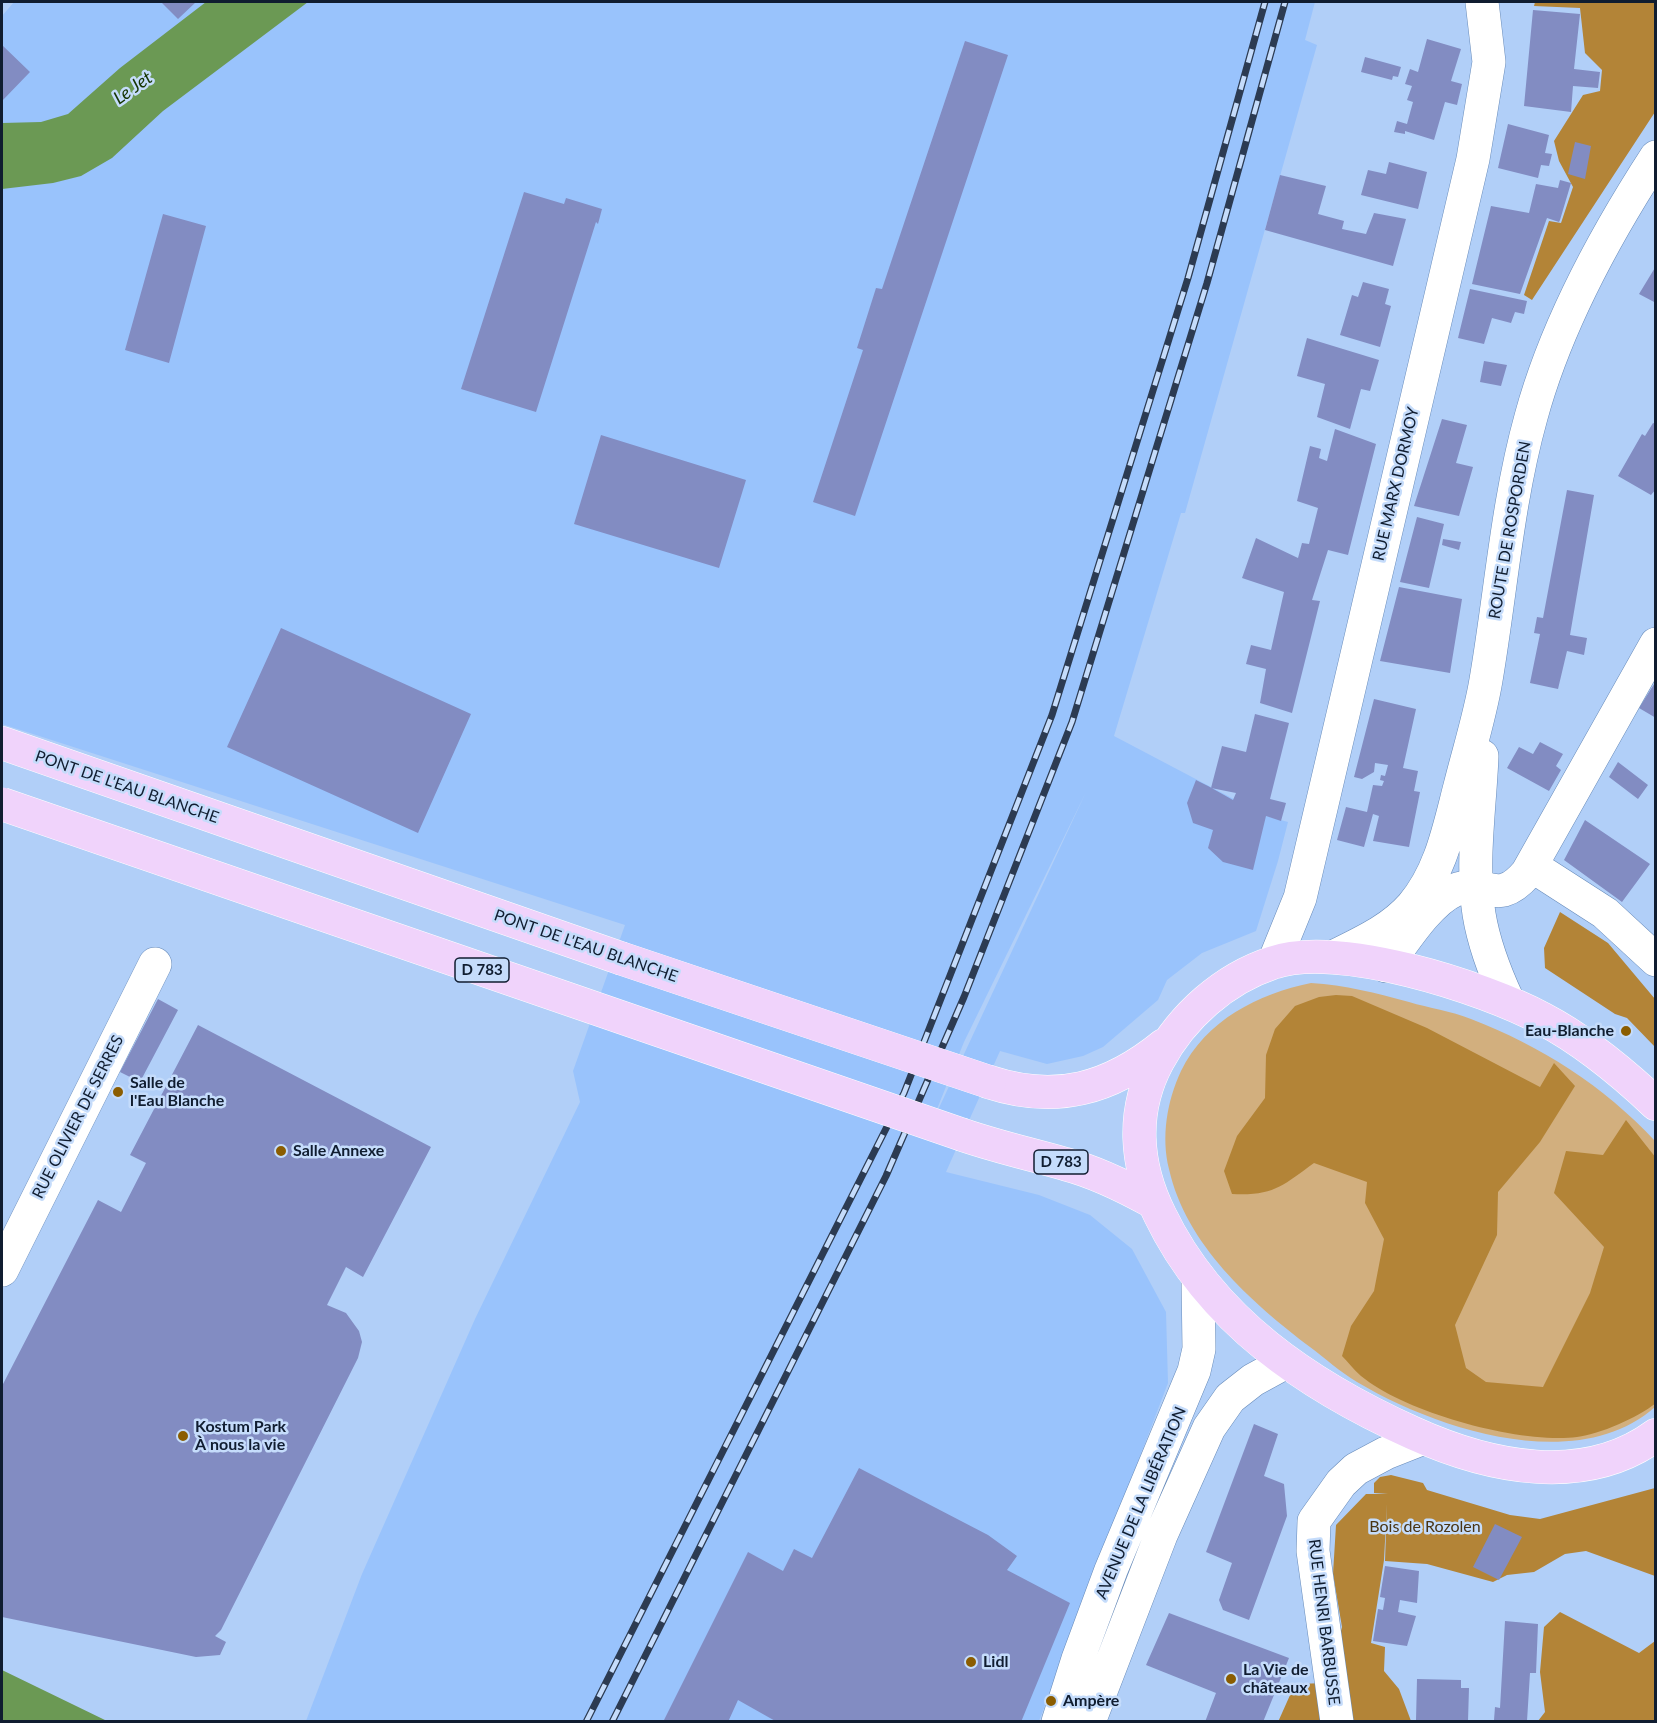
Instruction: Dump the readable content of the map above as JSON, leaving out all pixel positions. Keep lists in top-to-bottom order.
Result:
{
  "streets": {
    "main road": ["PONT DE L'EAU BLANCHE", "D 783"],
    "street": [
      "RUE MARX DORMOY",
      "ROUTE DE ROSPORDEN",
      "RUE OLIVIER DE SERRES",
      "AVENUE DE LA LIBÉRATION",
      "RUE HENRI BARBUSSE"
    ]
  },
  "water": ["Le Jet"],
  "parks": ["Bois de Rozolen"],
  "places": [
    "Eau-Blanche",
    "Salle de l'Eau Blanche",
    "Salle Annexe",
    "Kostum Park À nous la vie",
    "Lidl",
    "La Vie de châteaux",
    "Ampère"
  ]
}
